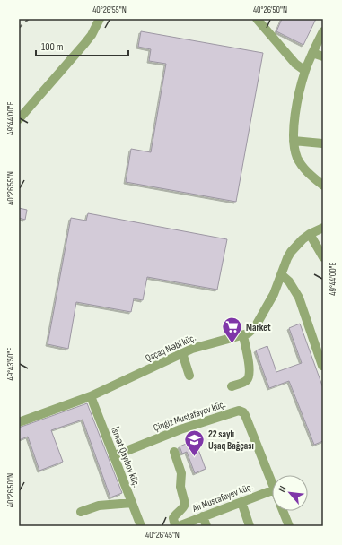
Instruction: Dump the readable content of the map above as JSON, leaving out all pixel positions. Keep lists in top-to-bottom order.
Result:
{
  "streets": {
    "street": [
      "Qaçaq Nəbi küç.",
      "Çingiz Mustafayev küç.",
      "İsmət Qayıbov küç.",
      "Alı Mustafayev küç."
    ]
  },
  "crossings": [
    ["Qaçaq Nəbi küç.", "İsmət Qayıbov küç."],
    ["Çingiz Mustafayev küç.", "İsmət Qayıbov küç."]
  ],
  "places": {
    "supermarket": ["Market"],
    "school or university": ["22 saylı Uşaq Bağçası"]
  },
  "scale_bar": "100 m",
  "north": "top left",
  "coordinates": [
    "40°26'55\"N",
    "40°26'50\"N",
    "49°44'00\"E",
    "49°43'50\"E",
    "40°26'45\"N"
  ]
}
